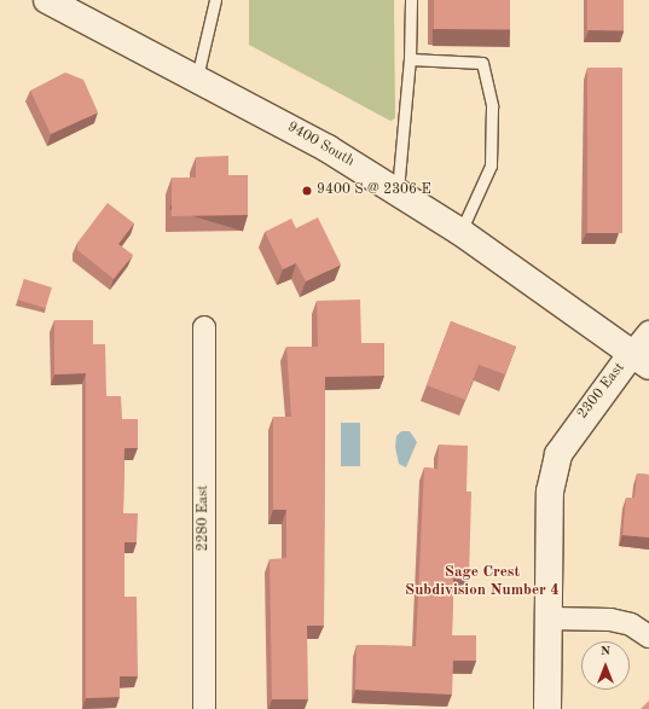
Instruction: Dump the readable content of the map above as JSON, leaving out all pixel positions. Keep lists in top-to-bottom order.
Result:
{
  "streets": {
    "main road": ["9400 South", "2300 East"],
    "street": ["2280 East"]
  },
  "crossings": [
    ["9400 South", "2300 East"]
  ],
  "districts": ["Sage Crest Subdivision Number 4"],
  "places": ["9400 S @ 2306 E"],
  "north": "top"
}
